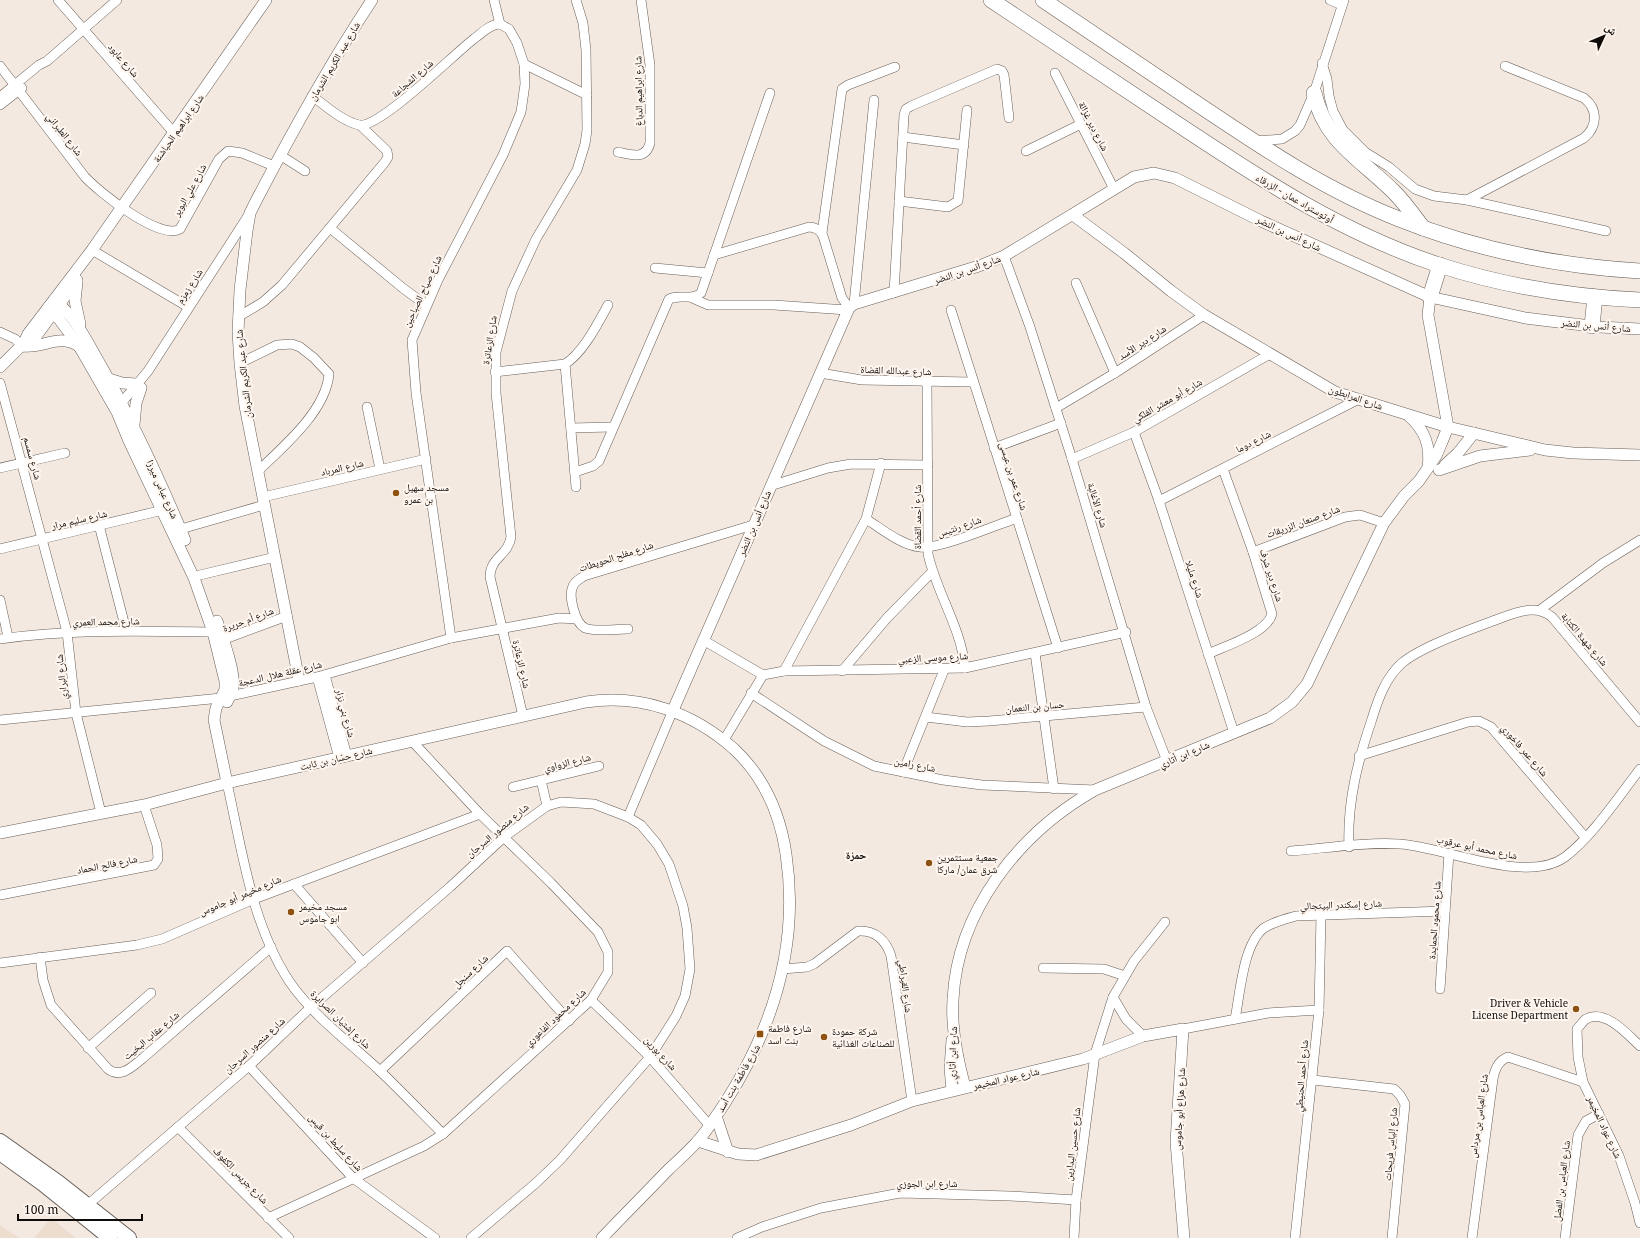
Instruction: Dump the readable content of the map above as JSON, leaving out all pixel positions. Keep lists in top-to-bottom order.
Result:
{
  "streets": {
    "highway": ["أوتوستراد عمان - الزرقاء"],
    "street": [
      "شارع عابود",
      "شارع عبد الكريم الشرمان",
      "شارع الشجاعة",
      "شارع ابراهيم الدباغ",
      "شارع دير غزالة",
      "شارع ابراهيم الحباشنة",
      "شارع الطبراني",
      "شارع علي البوير",
      "شارع أنس بن النضر",
      "شارع زمزم",
      "شارع صياح الصباحين",
      "شارع الزعاترة",
      "شارع دير الأسد",
      "شارع عبدالله القضاة",
      "شارع المرابطون",
      "شارع أبو معشر الفلكي",
      "شارع دوما",
      "شارع سمسم",
      "شارع المرباد",
      "شارع عمر بن عيسى",
      "شارع عباس ميرزا",
      "شارع الأغالبة",
      "شارع أحمد القضاة",
      "شارع سليم مرار",
      "شارع صنعان الزريقات",
      "شارع رنتيس",
      "شارع مفلح الحويطات",
      "شارع دير شرف",
      "شارع مليلا",
      "شارع أم حريرة",
      "شارع محمد العمري",
      "شارع شهدة الكتابة",
      "شارع موسى الزعبي",
      "شارع عقلة هلال الدعجة",
      "شارع البراري",
      "حسان بن النعمان",
      "شارع بني نزار",
      "شارع عمر فاخوري",
      "شارع ابن أثاري",
      "شارع حسّان بن ثابت",
      "شارع الزواوي",
      "شارع رامين",
      "شارع منصور السرحان",
      "شارع محمد أبو عرقوب",
      "شارع فالح الحماد",
      "شارع مخيمر أبو جاموس",
      "شارع إسكندر البيتجالي",
      "شارع محمود الحمايدة",
      "شارع سنجل",
      "شارع القيراطي",
      "شارع محمود الفاعوري",
      "شارع إشتيان الصرايرة",
      "شارع عقاب البخيت",
      "شارع بورين",
      "شارع أحمد الحنيطي",
      "شارع فاطمة بنت أسد",
      "شارع عواد المخيمر",
      "شارع هزاع أبو جاموس",
      "شارع العباس بن مرداس",
      "شارع سليط بن قيس",
      "شارع حسين البدارين",
      "شارع إلياس فريحات",
      "شارع جريس الكفوف",
      "شارع العباس بن الفضل",
      "شارع ابن الجوزي"
    ]
  },
  "crossings": [
    ["شارع عابود", "شارع ابراهيم الحباشنة"],
    ["شارع عبد الكريم الشرمان", "شارع علي البوير"],
    ["شارع عبد الكريم الشرمان", "شارع زمزم"],
    ["شارع عبد الكريم الشرمان", "شارع المرباد"],
    ["شارع عبد الكريم الشرمان", "شارع أم حريرة"],
    ["شارع عبد الكريم الشرمان", "شارع عقلة هلال الدعجة"],
    ["شارع الشجاعة", "شارع صياح الصباحين"],
    ["شارع دير غزالة", "شارع أنس بن النضر"],
    ["شارع ابراهيم الحباشنة", "شارع الطبراني"],
    ["شارع ابراهيم الحباشنة", "شارع علي البوير"],
    ["شارع ابراهيم الحباشنة", "شارع عباس ميرزا"],
    ["شارع الطبراني", "شارع علي البوير"],
    ["شارع أنس بن النضر", "شارع عبدالله القضاة"],
    ["شارع أنس بن النضر", "شارع المرابطون"],
    ["شارع أنس بن النضر", "شارع الأغالبة"],
    ["شارع أنس بن النضر", "شارع مفلح الحويطات"],
    ["شارع أنس بن النضر", "شارع حسّان بن ثابت"],
    ["شارع أنس بن النضر", "شارع منصور السرحان"],
    ["شارع أنس بن النضر", "شارع فاطمة بنت أسد"],
    ["شارع زمزم", "شارع عباس ميرزا"],
    ["شارع صياح الصباحين", "شارع المرباد"],
    ["شارع صياح الصباحين", "شارع عقلة هلال الدعجة"],
    ["شارع الزعاترة", "شارع عقلة هلال الدعجة"],
    ["شارع الزعاترة", "شارع حسّان بن ثابت"],
    ["شارع دير الأسد", "شارع المرابطون"],
    ["شارع عبدالله القضاة", "شارع عمر بن عيسى"],
    ["شارع عبدالله القضاة", "شارع أحمد القضاة"],
    ["شارع المرابطون", "شارع أبو معشر الفلكي"],
    ["شارع المرابطون", "شارع دوما"],
    ["شارع المرابطون", "شارع ابن أثاري"],
    ["شارع أبو معشر الفلكي", "شارع الأغالبة"],
    ["شارع أبو معشر الفلكي", "شارع مليلا"],
    ["شارع دوما", "شارع دير شرف"],
    ["شارع دوما", "شارع مليلا"],
    ["شارع سمسم", "شارع سليم مرار"],
    ["شارع سمسم", "شارع البراري"],
    ["شارع المرباد", "شارع عباس ميرزا"],
    ["شارع عمر بن عيسى", "شارع رنتيس"],
    ["شارع عمر بن عيسى", "شارع موسى الزعبي"],
    ["شارع عباس ميرزا", "شارع سليم مرار"],
    ["شارع عباس ميرزا", "شارع أم حريرة"],
    ["شارع عباس ميرزا", "شارع محمد العمري"],
    ["شارع عباس ميرزا", "شارع عقلة هلال الدعجة"],
    ["شارع عباس ميرزا", "شارع حسّان بن ثابت"],
    ["شارع عباس ميرزا", "شارع إشتيان الصرايرة"],
    ["شارع الأغالبة", "شارع موسى الزعبي"],
    ["شارع الأغالبة", "حسان بن النعمان"],
    ["شارع الأغالبة", "شارع ابن أثاري"],
    ["شارع أحمد القضاة", "شارع رنتيس"],
    ["شارع أحمد القضاة", "شارع موسى الزعبي"],
    ["شارع سليم مرار", "شارع البراري"],
    ["شارع صنعان الزريقات", "شارع دير شرف"],
    ["شارع صنعان الزريقات", "شارع ابن أثاري"],
    ["شارع مفلح الحويطات", "شارع عقلة هلال الدعجة"],
    ["شارع دير شرف", "شارع مليلا"],
    ["شارع مليلا", "شارع ابن أثاري"],
    ["شارع أم حريرة", "شارع محمد العمري"],
    ["شارع محمد العمري", "شارع البراري"],
    ["شارع عقلة هلال الدعجة", "شارع البراري"],
    ["شارع عقلة هلال الدعجة", "شارع بني نزار"],
    ["شارع البراري", "شارع حسّان بن ثابت"],
    ["شارع بني نزار", "شارع حسّان بن ثابت"],
    ["شارع عمر فاخوري", "شارع محمد أبو عرقوب"],
    ["شارع ابن أثاري", "شارع رامين"],
    ["شارع ابن أثاري", "شارع عواد المخيمر"],
    ["شارع حسّان بن ثابت", "شارع فالح الحماد"],
    ["شارع حسّان بن ثابت", "شارع محمود الفاعوري"],
    ["شارع حسّان بن ثابت", "شارع إشتيان الصرايرة"],
    ["شارع حسّان بن ثابت", "شارع فاطمة بنت أسد"],
    ["شارع الزواوي", "شارع منصور السرحان"],
    ["شارع منصور السرحان", "شارع محمود الفاعوري"],
    ["شارع منصور السرحان", "شارع إشتيان الصرايرة"],
    ["شارع منصور السرحان", "شارع بورين"],
    ["شارع منصور السرحان", "شارع سليط بن قيس"],
    ["شارع منصور السرحان", "شارع جريس الكفوف"],
    ["شارع محمد أبو عرقوب", "شارع محمود الحمايدة"],
    ["شارع مخيمر أبو جاموس", "شارع محمود الفاعوري"],
    ["شارع مخيمر أبو جاموس", "شارع إشتيان الصرايرة"],
    ["شارع مخيمر أبو جاموس", "شارع عقاب البخيت"],
    ["شارع إسكندر البيتجالي", "شارع محمود الحمايدة"],
    ["شارع إسكندر البيتجالي", "شارع أحمد الحنيطي"],
    ["شارع إسكندر البيتجالي", "شارع عواد المخيمر"],
    ["شارع سنجل", "شارع محمود الفاعوري"],
    ["شارع سنجل", "شارع إشتيان الصرايرة"],
    ["شارع القيراطي", "شارع فاطمة بنت أسد"],
    ["شارع القيراطي", "شارع عواد المخيمر"],
    ["شارع محمود الفاعوري", "شارع إشتيان الصرايرة"],
    ["شارع محمود الفاعوري", "شارع بورين"],
    ["شارع محمود الفاعوري", "شارع سليط بن قيس"],
    ["شارع محمود الفاعوري", "شارع جريس الكفوف"],
    ["شارع إشتيان الصرايرة", "شارع عقاب البخيت"],
    ["شارع بورين", "شارع فاطمة بنت أسد"],
    ["شارع أحمد الحنيطي", "شارع عواد المخيمر"],
    ["شارع أحمد الحنيطي", "شارع إلياس فريحات"],
    ["شارع فاطمة بنت أسد", "شارع عواد المخيمر"],
    ["شارع عواد المخيمر", "شارع هزاع أبو جاموس"],
    ["شارع عواد المخيمر", "شارع العباس بن مرداس"],
    ["شارع عواد المخيمر", "شارع حسين البدارين"],
    ["شارع عواد المخيمر", "شارع العباس بن الفضل"],
    ["شارع حسين البدارين", "شارع ابن الجوزي"]
  ],
  "districts": ["حمزة"],
  "places": {
    "other": [
      "مسجد سهيل بن عمرو",
      "جمعية مستثمرين شرق عمان/ ماركا",
      "مسجد مخيمر ابو جاموس",
      "Driver & Vehicle License Department",
      "شركة حمودة للصناعات الغذائية"
    ],
    "transit": ["شارع فاطمة بنت اسد"]
  },
  "scale_bar": "100 m",
  "north": "top right"
}
